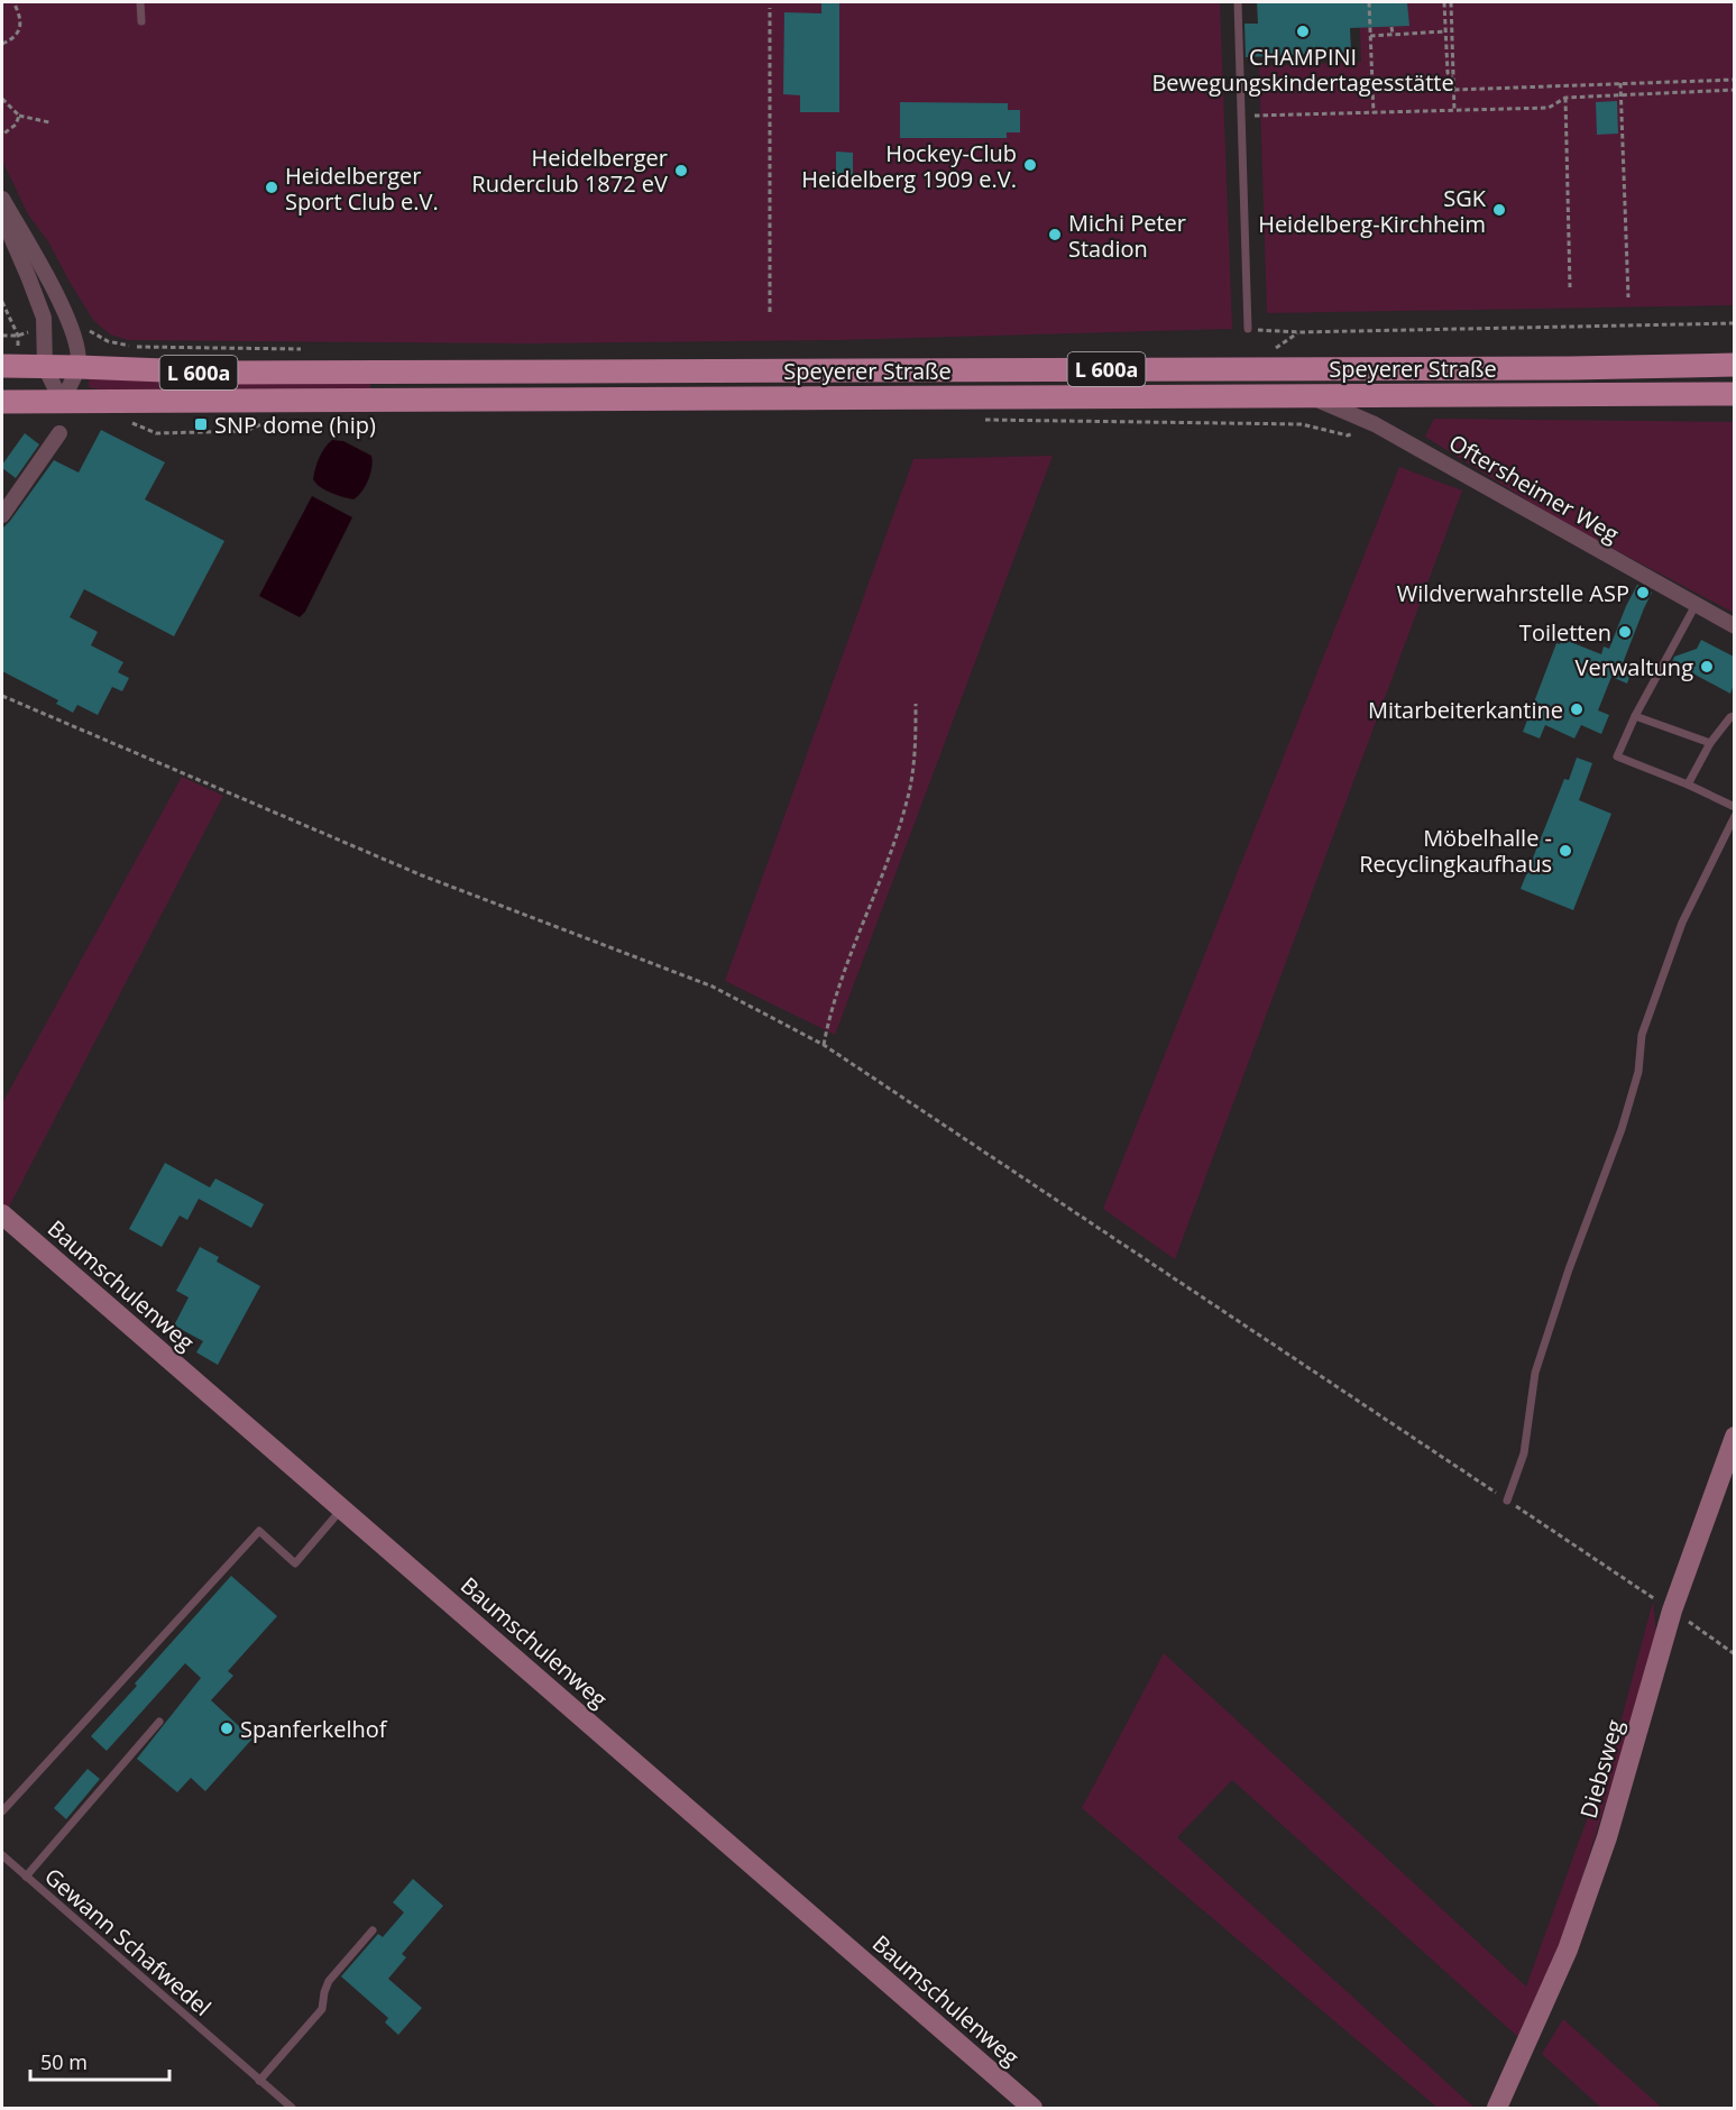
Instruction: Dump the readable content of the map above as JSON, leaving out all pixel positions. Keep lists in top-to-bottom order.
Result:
{
  "streets": {
    "main road": ["Speyerer Straße", "L 600a"],
    "street": ["Oftersheimer Weg", "Baumschulenweg", "Diebsweg"],
    "lane": ["Gewann Schafwedel"]
  },
  "crossings": [
    ["Speyerer Straße", "Oftersheimer Weg"]
  ],
  "places": {
    "other": [
      "CHAMPINI Bewegungskindertagesstätte",
      "Hockey-Club Heidelberg 1909 e.V.",
      "Heidelberger Ruderclub 1872 eV",
      "Heidelberger Sport Club e.V.",
      "SGK Heidelberg-Kirchheim",
      "Michi Peter Stadion",
      "Wildverwahrstelle ASP",
      "Toiletten",
      "Verwaltung",
      "Mitarbeiterkantine",
      "Möbelhalle - Recyclingkaufhaus",
      "Spanferkelhof"
    ],
    "transit": ["SNP dome (hip)"]
  },
  "scale_bar": "50 m"
}
